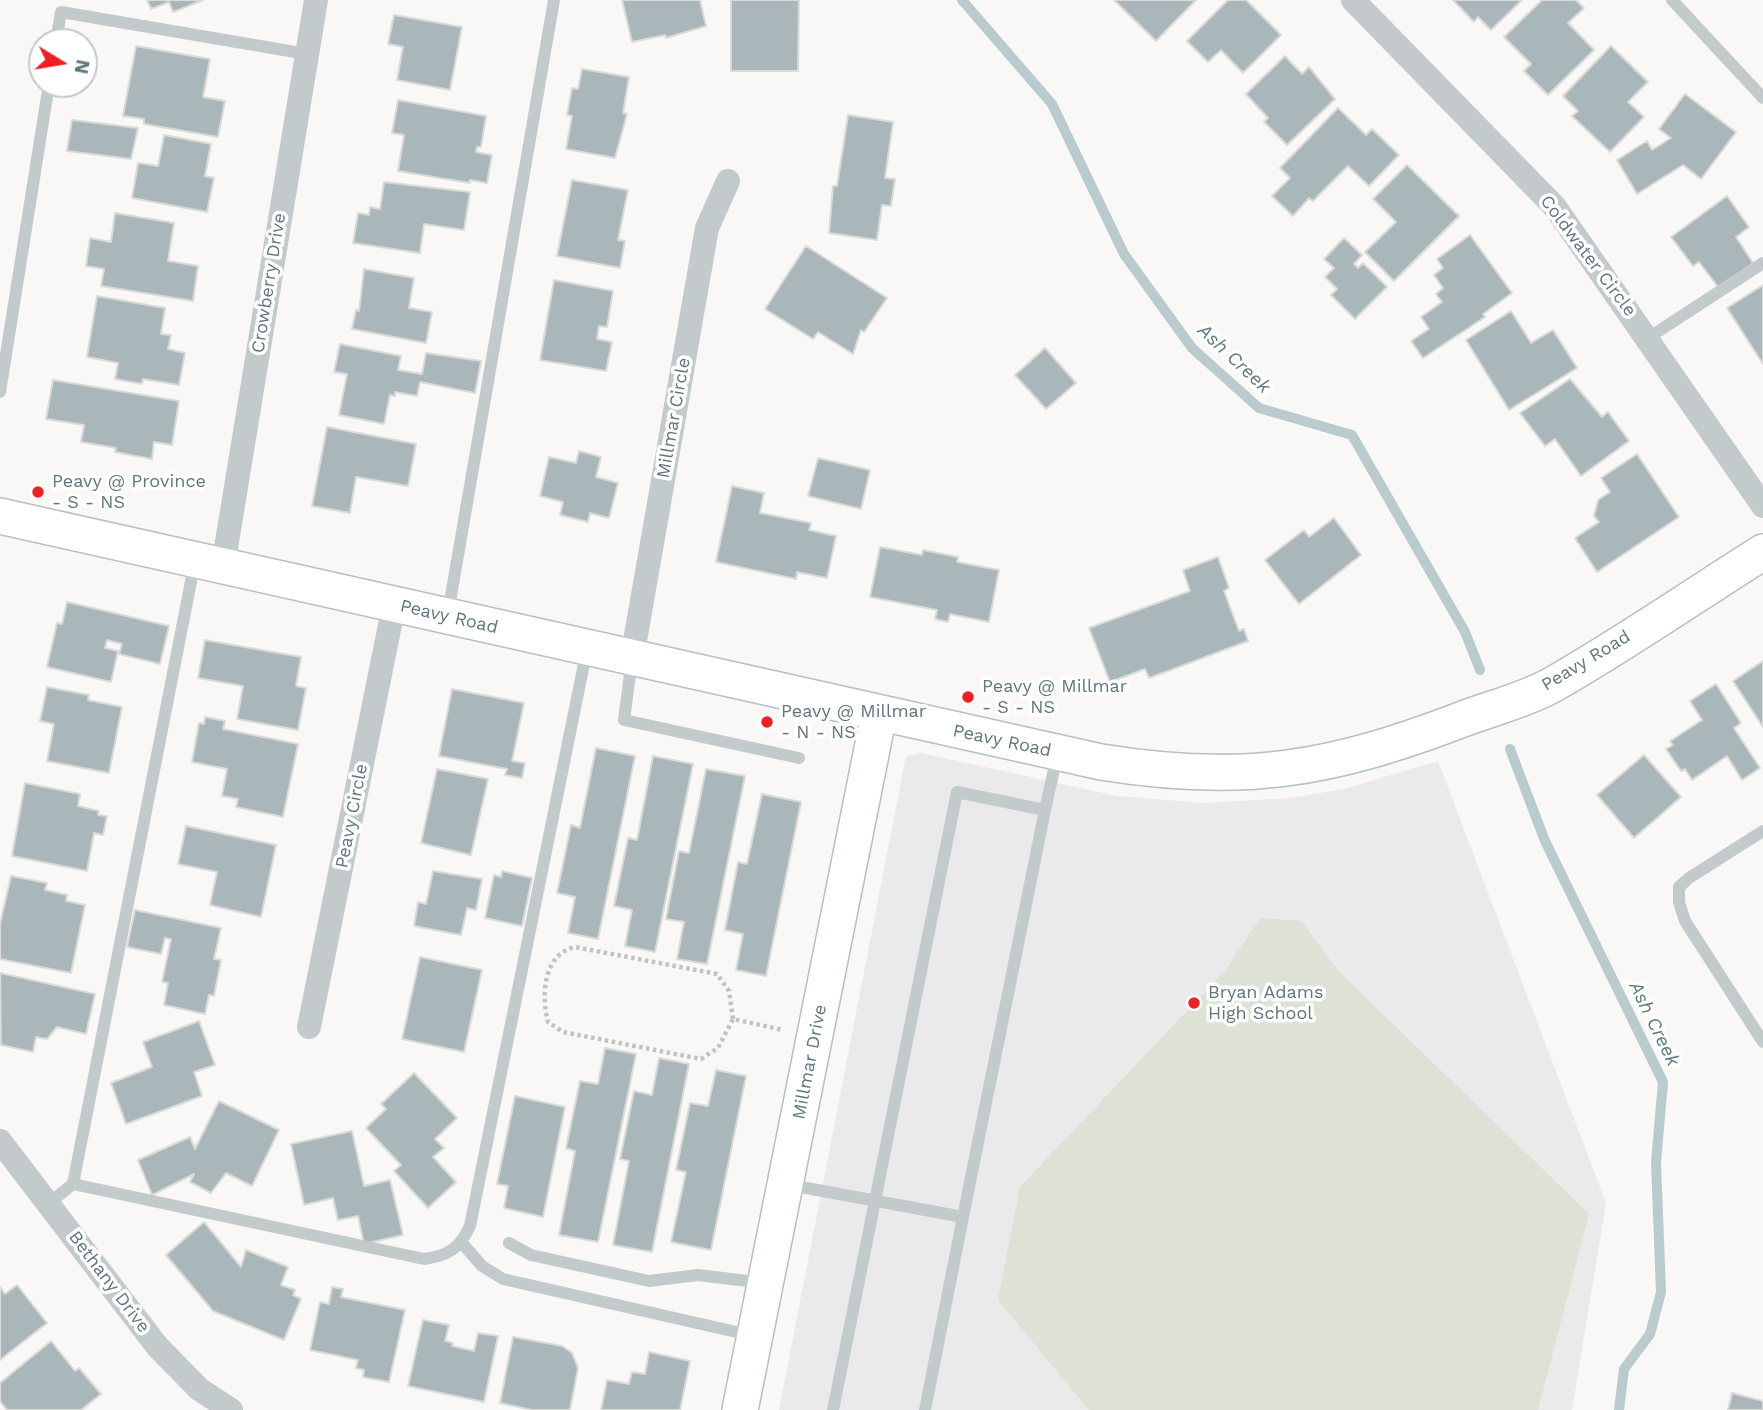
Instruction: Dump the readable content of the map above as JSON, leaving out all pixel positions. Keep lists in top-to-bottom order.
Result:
{
  "streets": {
    "street": [
      "Coldwater Circle",
      "Crowberry Drive",
      "Millmar Circle",
      "Peavy Road",
      "Peavy Circle",
      "Millmar Drive",
      "Bethany Drive"
    ]
  },
  "crossings": [
    ["Crowberry Drive", "Peavy Road"],
    ["Millmar Circle", "Peavy Road"],
    ["Peavy Road", "Peavy Circle"],
    ["Peavy Road", "Millmar Drive"]
  ],
  "water": ["Ash Creek"],
  "places": [
    "Peavy @ Province - S - NS",
    "Peavy @ Millmar - S - NS",
    "Peavy @ Millmar - N - NS",
    "Bryan Adams High School"
  ],
  "north": "right"
}
